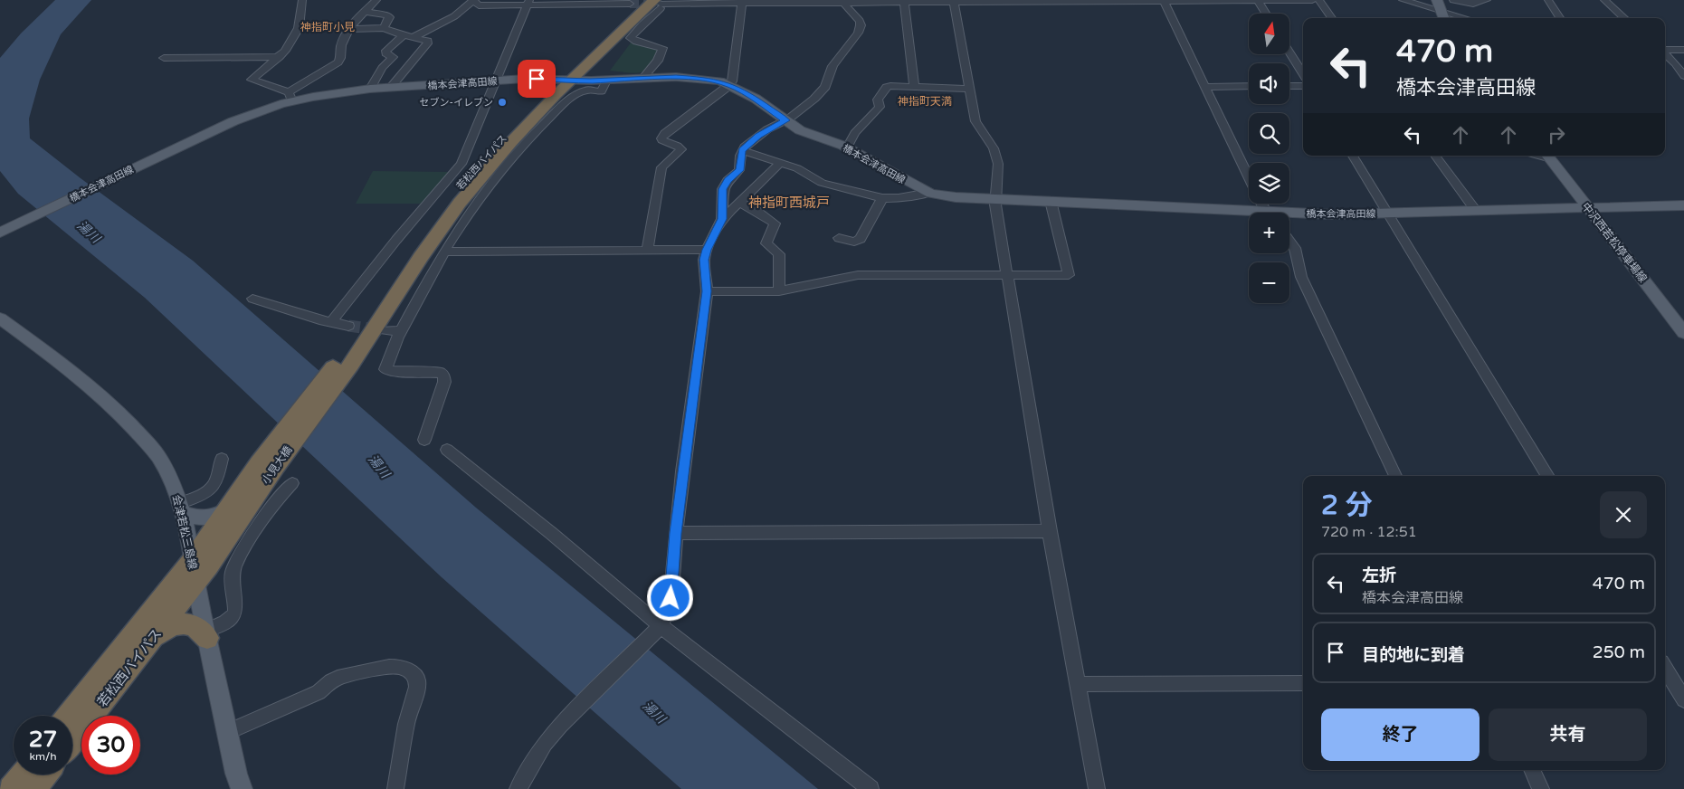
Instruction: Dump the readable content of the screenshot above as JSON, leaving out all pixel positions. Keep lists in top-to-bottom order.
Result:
{
  "streets": {
    "highway": ["若松西バイパス", "小見大橋"],
    "main road": ["橋本会津高田線", "中沢西若松停車場線", "会津若松三島線"]
  },
  "crossings": [
    ["橋本会津高田線", "若松西バイパス"],
    ["橋本会津高田線", "中沢西若松停車場線"],
    ["若松西バイパス", "小見大橋"],
    ["若松西バイパス", "会津若松三島線"],
    ["小見大橋", "会津若松三島線"]
  ],
  "districts": ["神指町小見", "神指町天満", "神指町西城戸"],
  "water": ["湯川"],
  "places": ["セブン-イレブン"],
  "north": "top",
  "page": {
    "map_buttons": ["+", "−"],
    "turn": ["470 m", "橋本会津高田線"],
    "heading": ["2 分", "720 m · 12:51"],
    "list": [
      {
        "name": "左折",
        "note": "橋本会津高田線",
        "value": "470 m"
      },
      {
        "name": "目的地に到着",
        "value": "250 m"
      }
    ],
    "buttons": ["終了", "共有"],
    "speed": "27 km/h",
    "limit": "30"
  }
}
